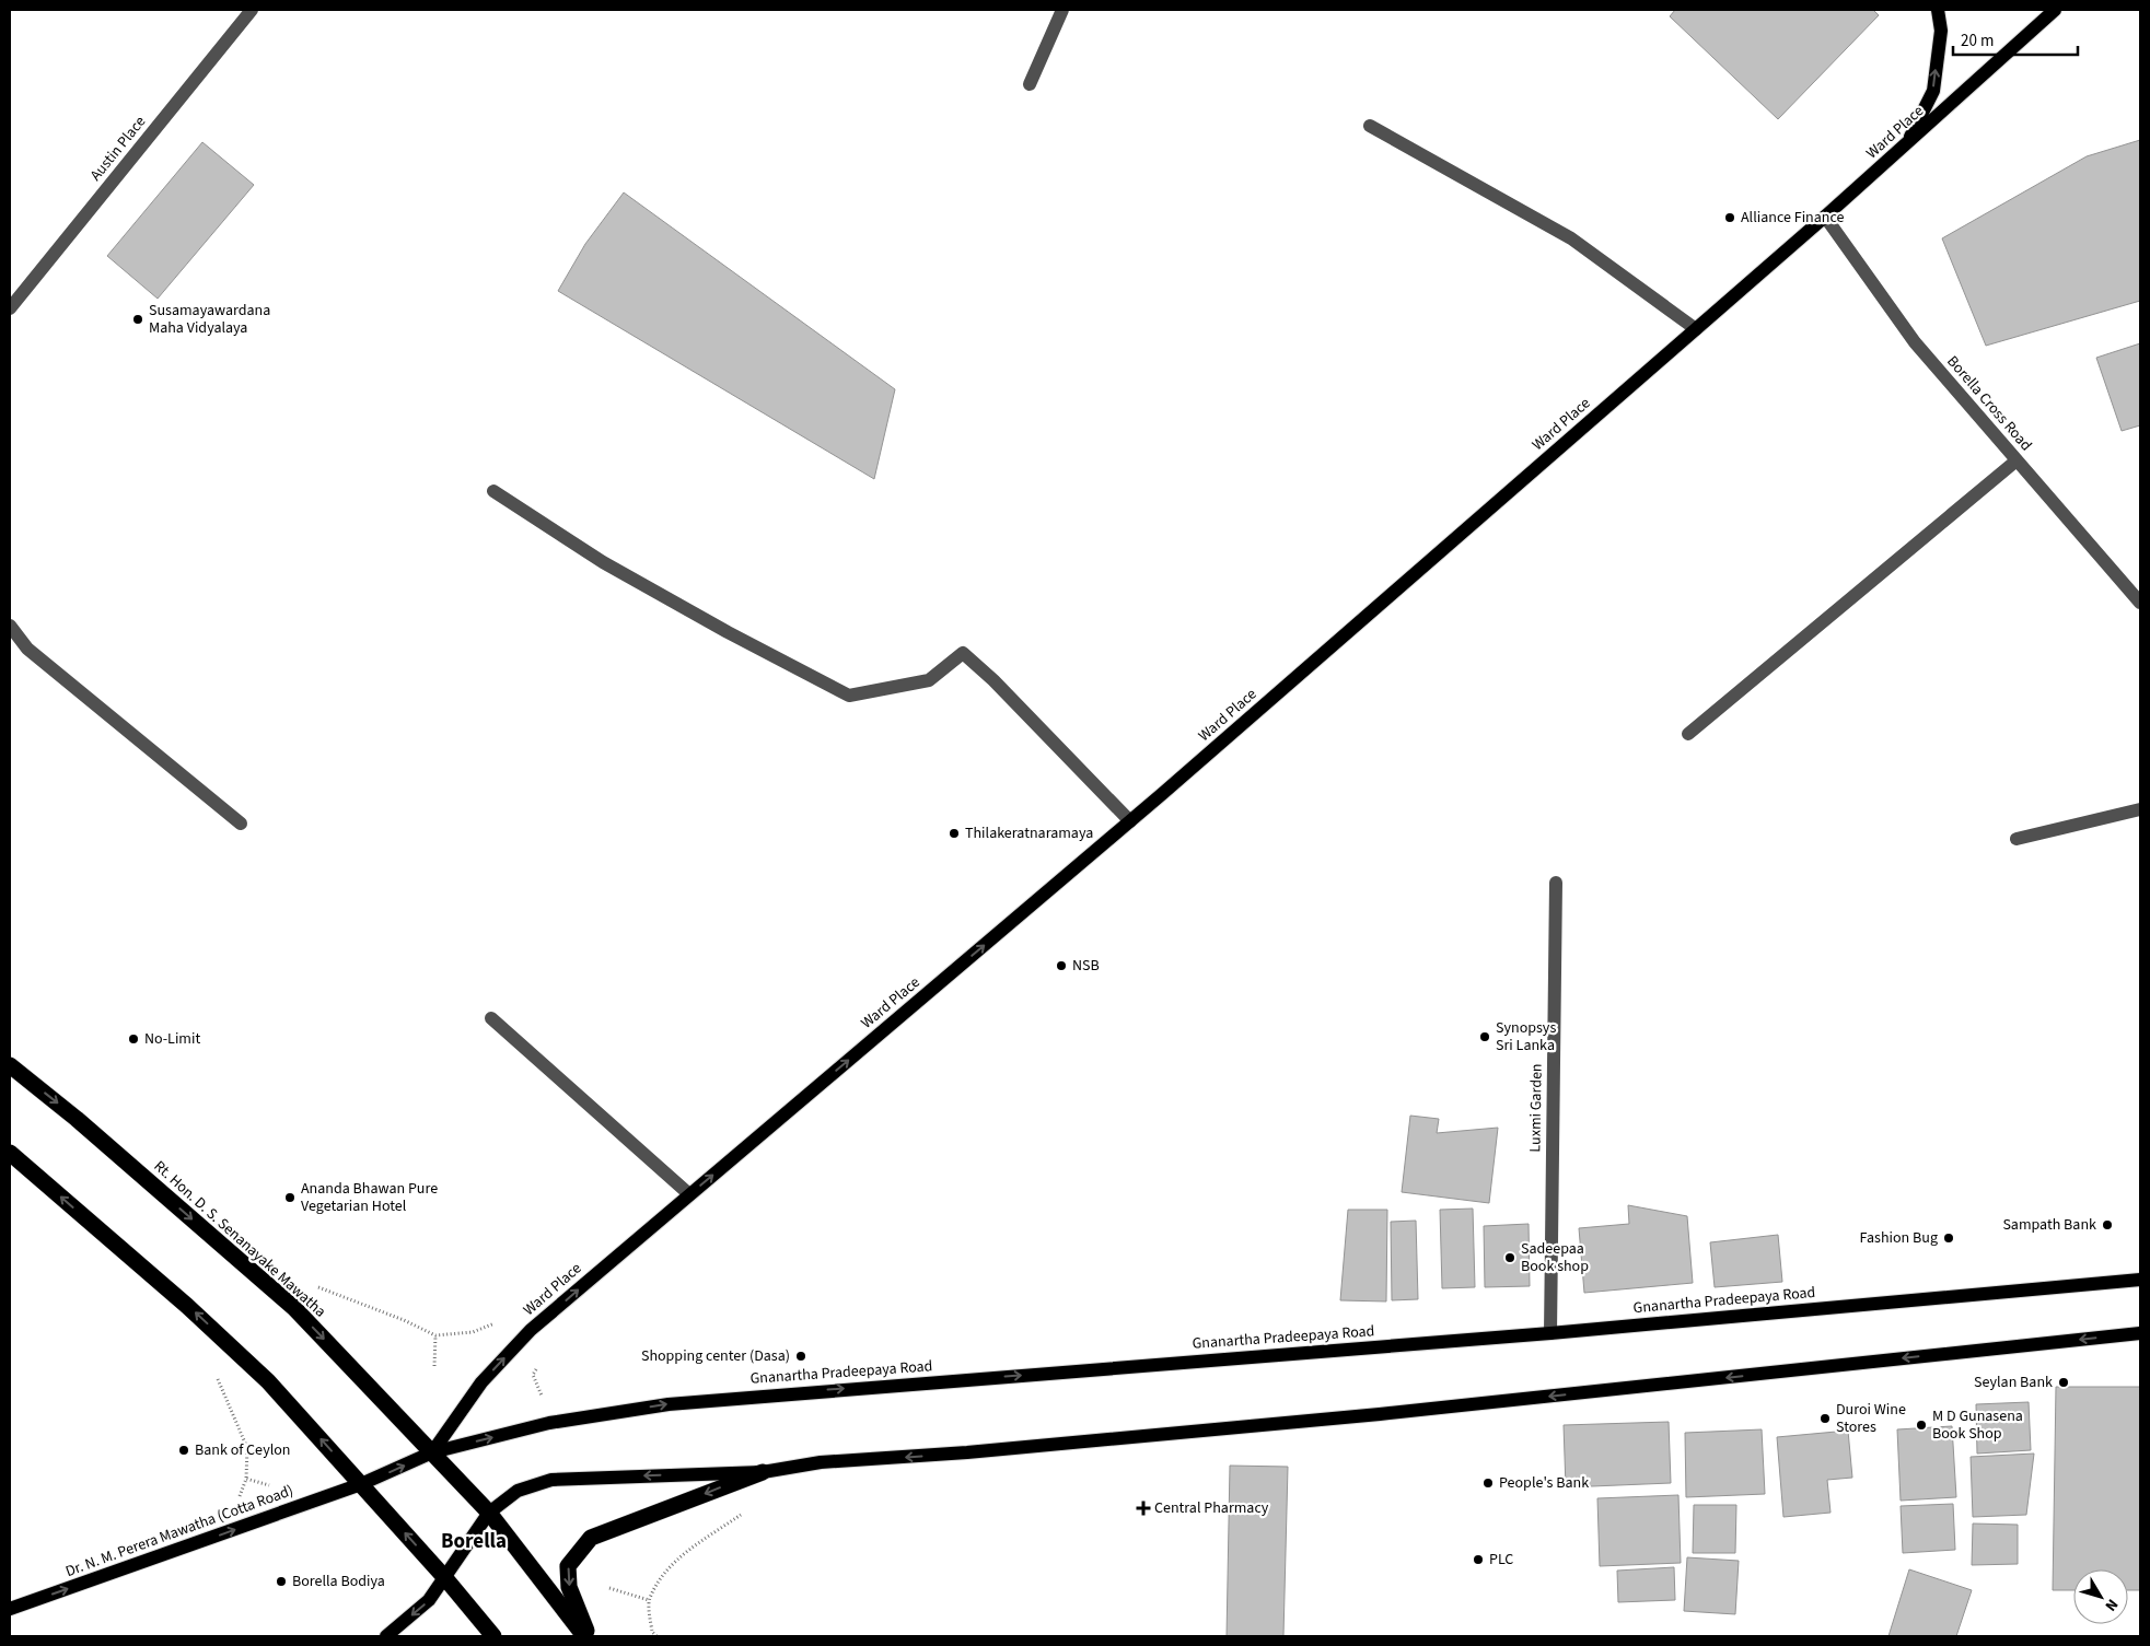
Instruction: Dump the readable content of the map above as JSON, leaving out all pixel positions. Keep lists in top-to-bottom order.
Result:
{
  "streets": {
    "highway": ["Rt. Hon. D. S. Senanayake Mawatha"],
    "main road": ["Ward Place", "Gnanartha Pradeepaya Road", "Dr. N. M. Perera Mawatha (Cotta Road)"],
    "street": ["Austin Place", "Borella Cross Road", "Luxmi Garden"]
  },
  "crossings": [
    ["Ward Place", "Borella Cross Road"],
    ["Ward Place", "Rt. Hon. D. S. Senanayake Mawatha"],
    ["Ward Place", "Gnanartha Pradeepaya Road"],
    ["Luxmi Garden", "Gnanartha Pradeepaya Road"],
    ["Rt. Hon. D. S. Senanayake Mawatha", "Gnanartha Pradeepaya Road"],
    ["Gnanartha Pradeepaya Road", "Dr. N. M. Perera Mawatha (Cotta Road)"]
  ],
  "one_way": ["Ward Place", "Dr. N. M. Perera Mawatha (Cotta Road)"],
  "districts": ["Borella"],
  "places": {
    "other": [
      "Alliance Finance",
      "Susamayawardana Maha Vidyalaya",
      "Thilakeratnaramaya",
      "NSB",
      "Synopsys Sri Lanka",
      "No-Limit",
      "Ananda Bhawan Pure Vegetarian Hotel",
      "Sampath Bank",
      "Fashion Bug",
      "Sadeepaa Book shop",
      "Shopping center (Dasa)",
      "Seylan Bank",
      "Duroi Wine Stores",
      "M D Gunasena Book Shop",
      "Bank of Ceylon",
      "People's Bank",
      "PLC",
      "Borella Bodiya"
    ],
    "health": ["Central Pharmacy"]
  },
  "scale_bar": "20 m",
  "north": "bottom right"
}
